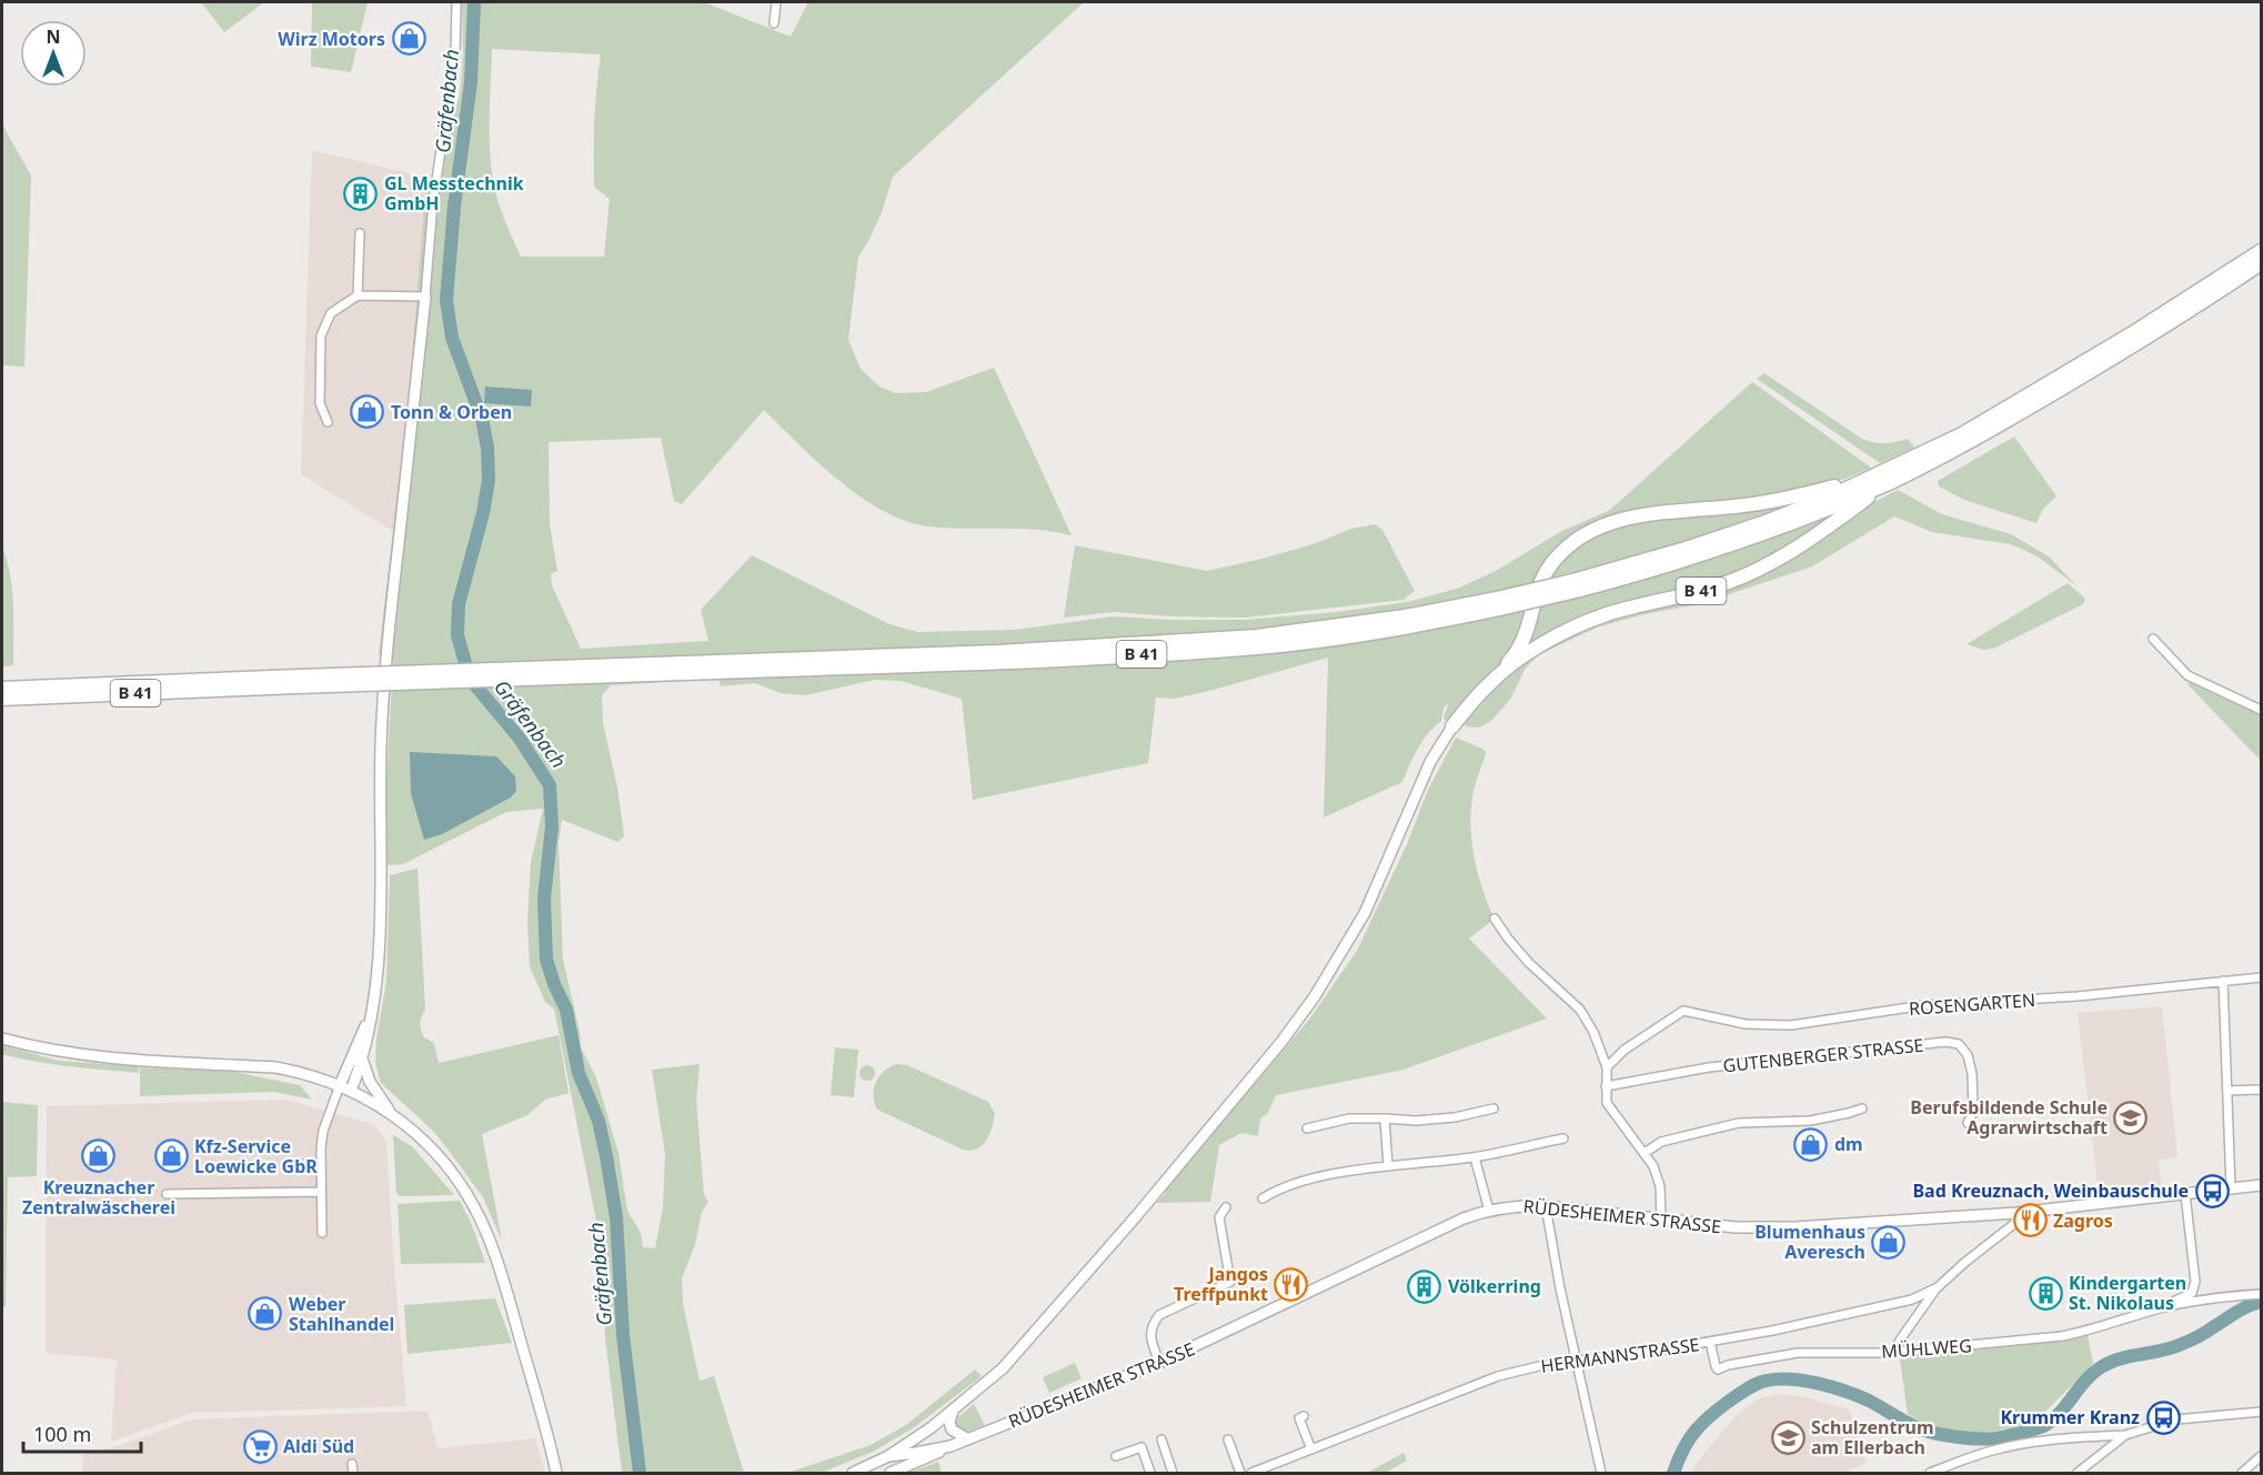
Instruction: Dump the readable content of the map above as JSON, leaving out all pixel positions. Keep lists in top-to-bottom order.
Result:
{
  "streets": {
    "highway": ["B 41"],
    "street": [
      "ROSENGARTEN",
      "GUTENBERGER STRASSE",
      "RÜDESHEIMER STRASSE",
      "MÜHLWEG",
      "HERMANNSTRASSE"
    ]
  },
  "crossings": [
    ["RÜDESHEIMER STRASSE", "MÜHLWEG"],
    ["RÜDESHEIMER STRASSE", "HERMANNSTRASSE"],
    ["MÜHLWEG", "HERMANNSTRASSE"]
  ],
  "water": ["Gräfenbach"],
  "places": {
    "shop": [
      "Wirz Motors",
      "Tonn & Orben",
      "dm",
      "Kreuznacher Zentralwäscherei",
      "Kfz-Service Loewicke GbR",
      "Blumenhaus Averesch",
      "Weber Stahlhandel"
    ],
    "building": ["GL Messtechnik GmbH", "Völkerring", "Kindergarten St. Nikolaus"],
    "school or university": ["Berufsbildende Schule Agrarwirtschaft", "Schulzentrum am Ellerbach"],
    "bus stop": ["Bad Kreuznach, Weinbauschule", "Krummer Kranz"],
    "restaurant": ["Zagros", "Jangos Treffpunkt"],
    "supermarket": ["Aldi Süd"]
  },
  "scale_bar": "100 m",
  "north": "top"
}
